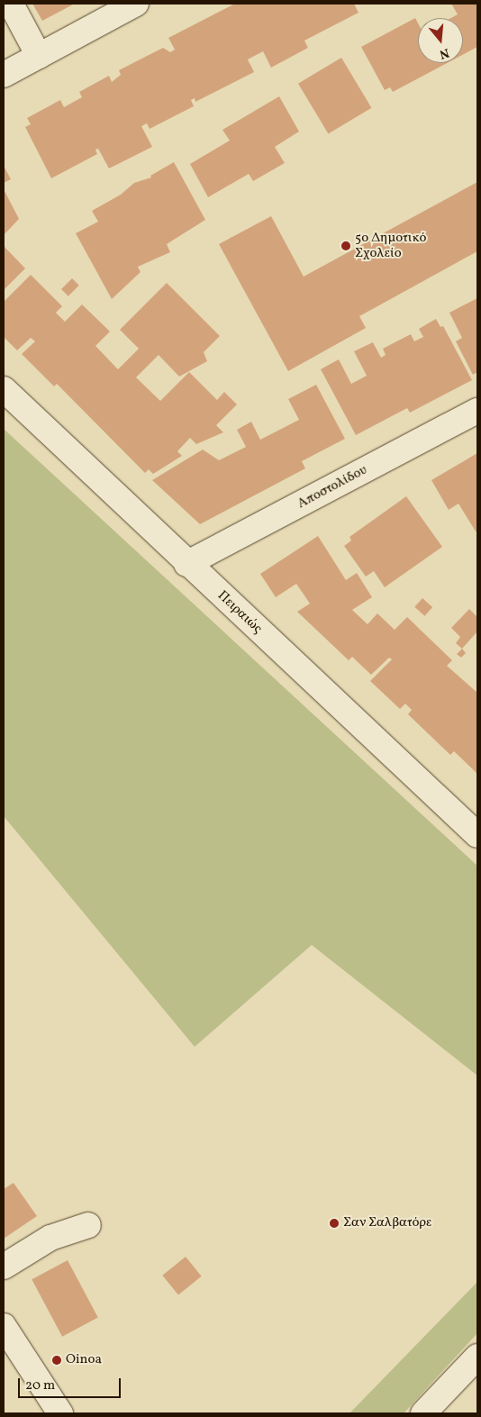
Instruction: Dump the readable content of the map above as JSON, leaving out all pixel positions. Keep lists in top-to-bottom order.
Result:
{
  "streets": {
    "street": ["Αποστολίδου", "Πειραιώς"]
  },
  "crossings": [
    ["Αποστολίδου", "Πειραιώς"]
  ],
  "places": ["5ο Δημοτικό Σχολείο", "Σαν Σαλβατόρε", "Oinoa"],
  "scale_bar": "20 m",
  "north": "bottom"
}
